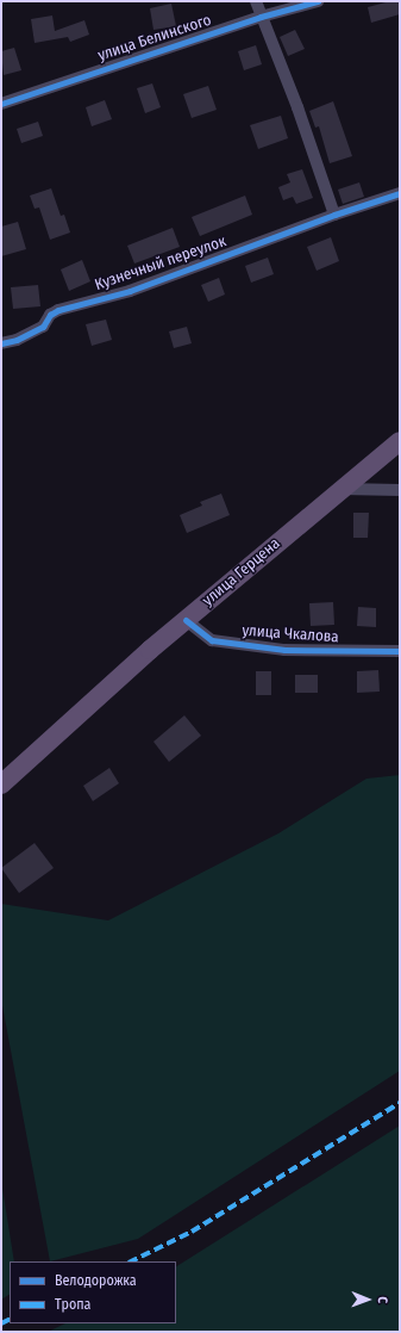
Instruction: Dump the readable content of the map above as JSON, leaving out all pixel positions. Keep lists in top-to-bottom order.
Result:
{
  "streets": {
    "main road": ["улица Герцена"],
    "street": ["улица Белинского", "Кузнечный переулок", "улица Чкалова"]
  },
  "crossings": [
    ["улица Герцена", "улица Чкалова"]
  ],
  "legend": ["Велодорожка", "Тропа"],
  "north": "right"
}
